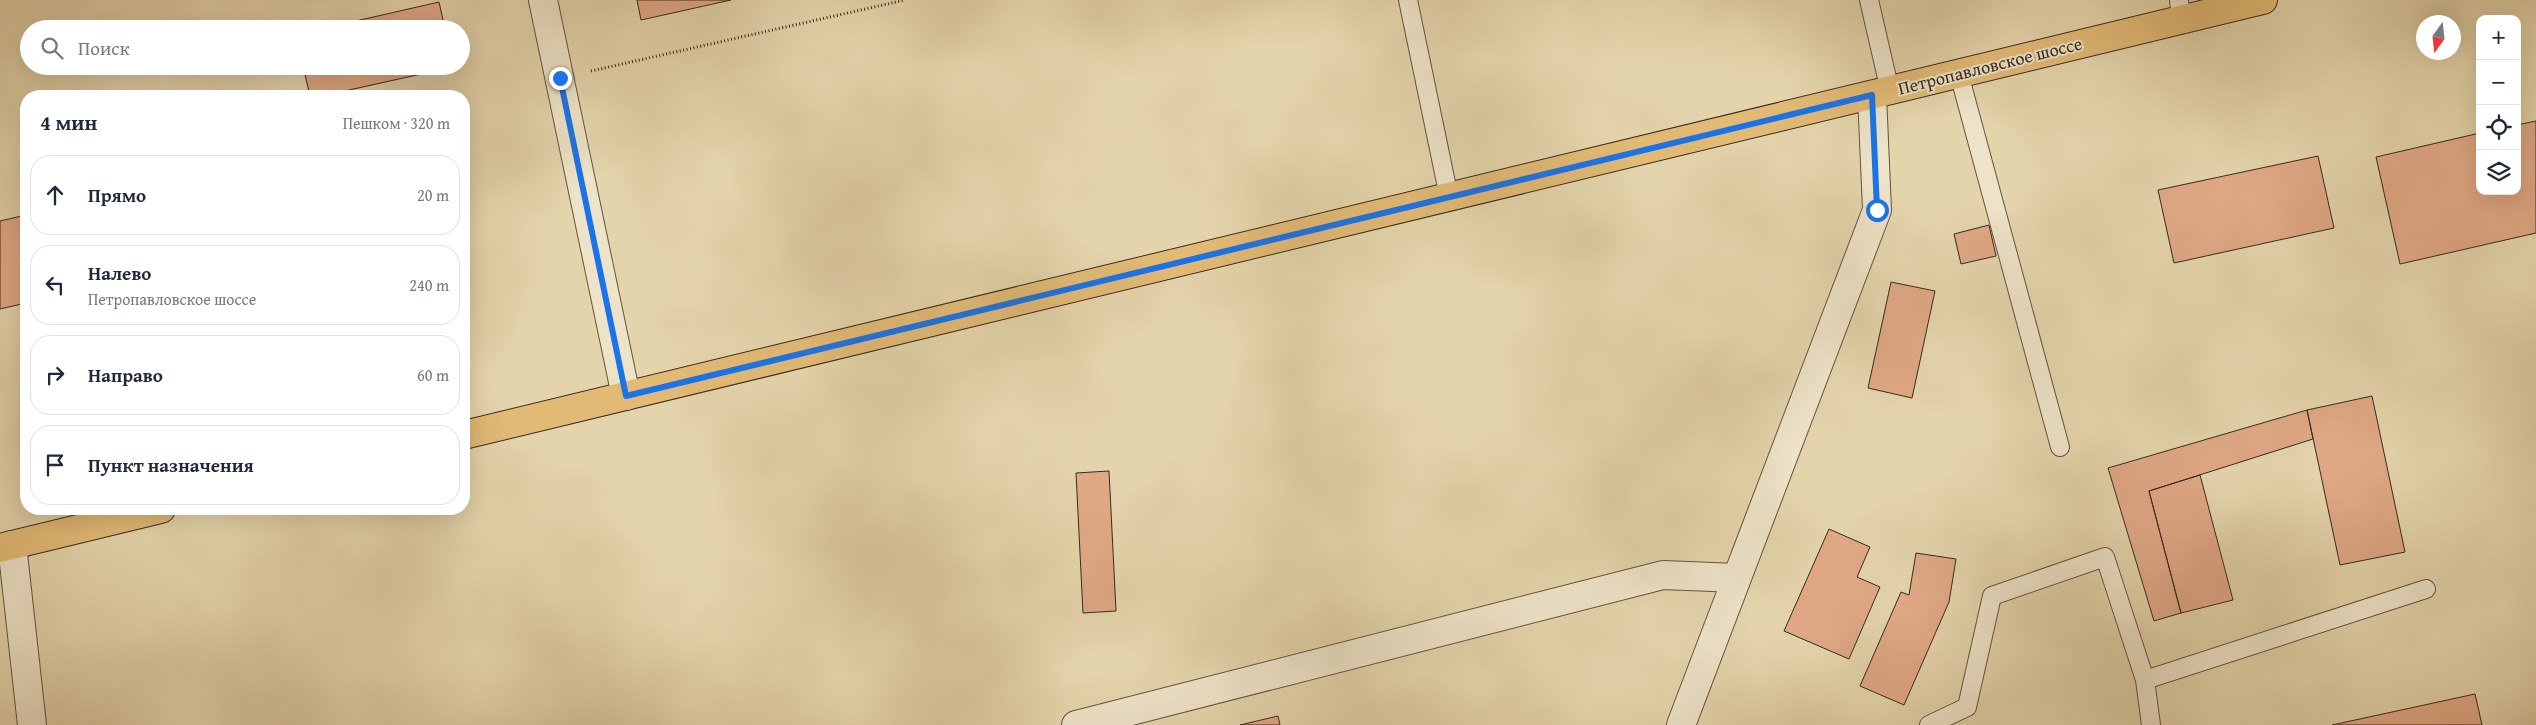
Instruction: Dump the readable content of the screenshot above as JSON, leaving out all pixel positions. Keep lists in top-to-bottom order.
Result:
{
  "streets": {
    "main road": ["Петропавловское шоссе"]
  },
  "north": "bottom",
  "page": {
    "map_buttons": ["+", "−"],
    "search": "Поиск",
    "heading": ["4 мин", "Пешком · 320 m"],
    "list": [
      ["Прямо", "20 m"],
      ["Налево", "Петропавловское шоссе", "240 m"],
      ["Направо", "60 m"],
      "Пункт назначения"
    ]
  }
}
